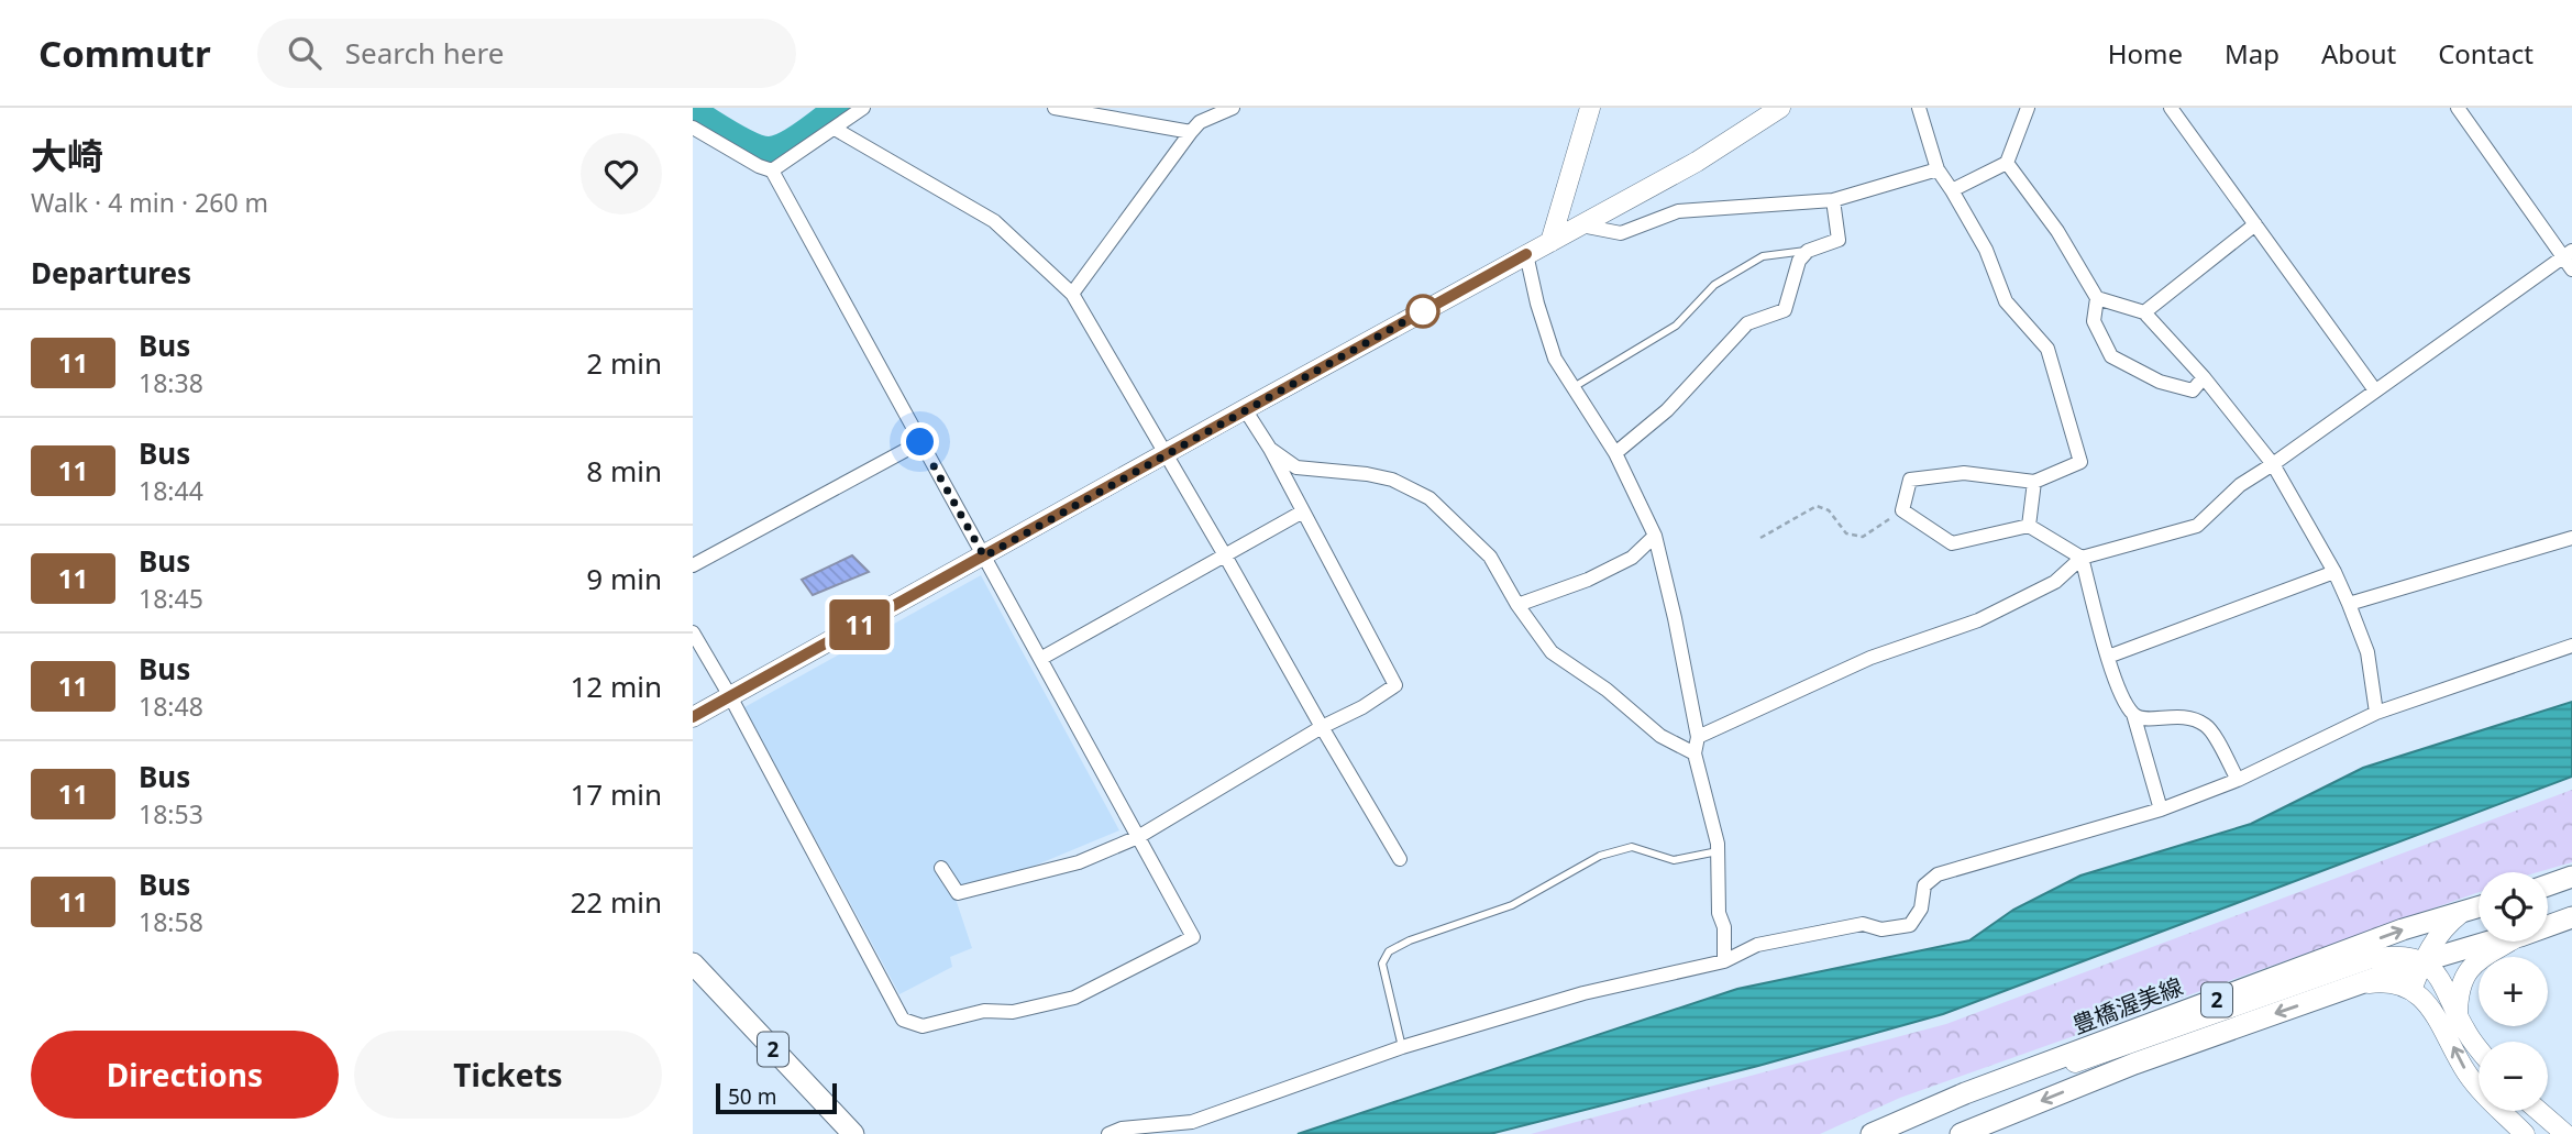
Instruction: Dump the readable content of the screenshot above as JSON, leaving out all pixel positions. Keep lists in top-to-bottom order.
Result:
{
  "streets": {
    "main road": ["2", "豊橋渥美線"]
  },
  "lines": ["bus line 11"],
  "scale_bar": "50 m",
  "page": {
    "header": "Commutr",
    "search": "Search here",
    "nav": [
      "Home",
      "Map",
      "About",
      "Contact"
    ],
    "heading": [
      ["大崎", "Walk · 4 min · 260 m"],
      "Departures"
    ],
    "on_map": "11",
    "list": [
      {
        "mark": "11",
        "name": "Bus",
        "note": "18:38",
        "value": "2 min"
      },
      {
        "mark": "11",
        "name": "Bus",
        "note": "18:44",
        "value": "8 min"
      },
      {
        "mark": "11",
        "name": "Bus",
        "note": "18:45",
        "value": "9 min"
      },
      {
        "mark": "11",
        "name": "Bus",
        "note": "18:48",
        "value": "12 min"
      },
      {
        "mark": "11",
        "name": "Bus",
        "note": "18:53",
        "value": "17 min"
      },
      {
        "mark": "11",
        "name": "Bus",
        "note": "18:58",
        "value": "22 min"
      }
    ],
    "map_buttons": ["+", "−"],
    "buttons": ["Directions", "Tickets"],
    "scale": "50 m"
  }
}
